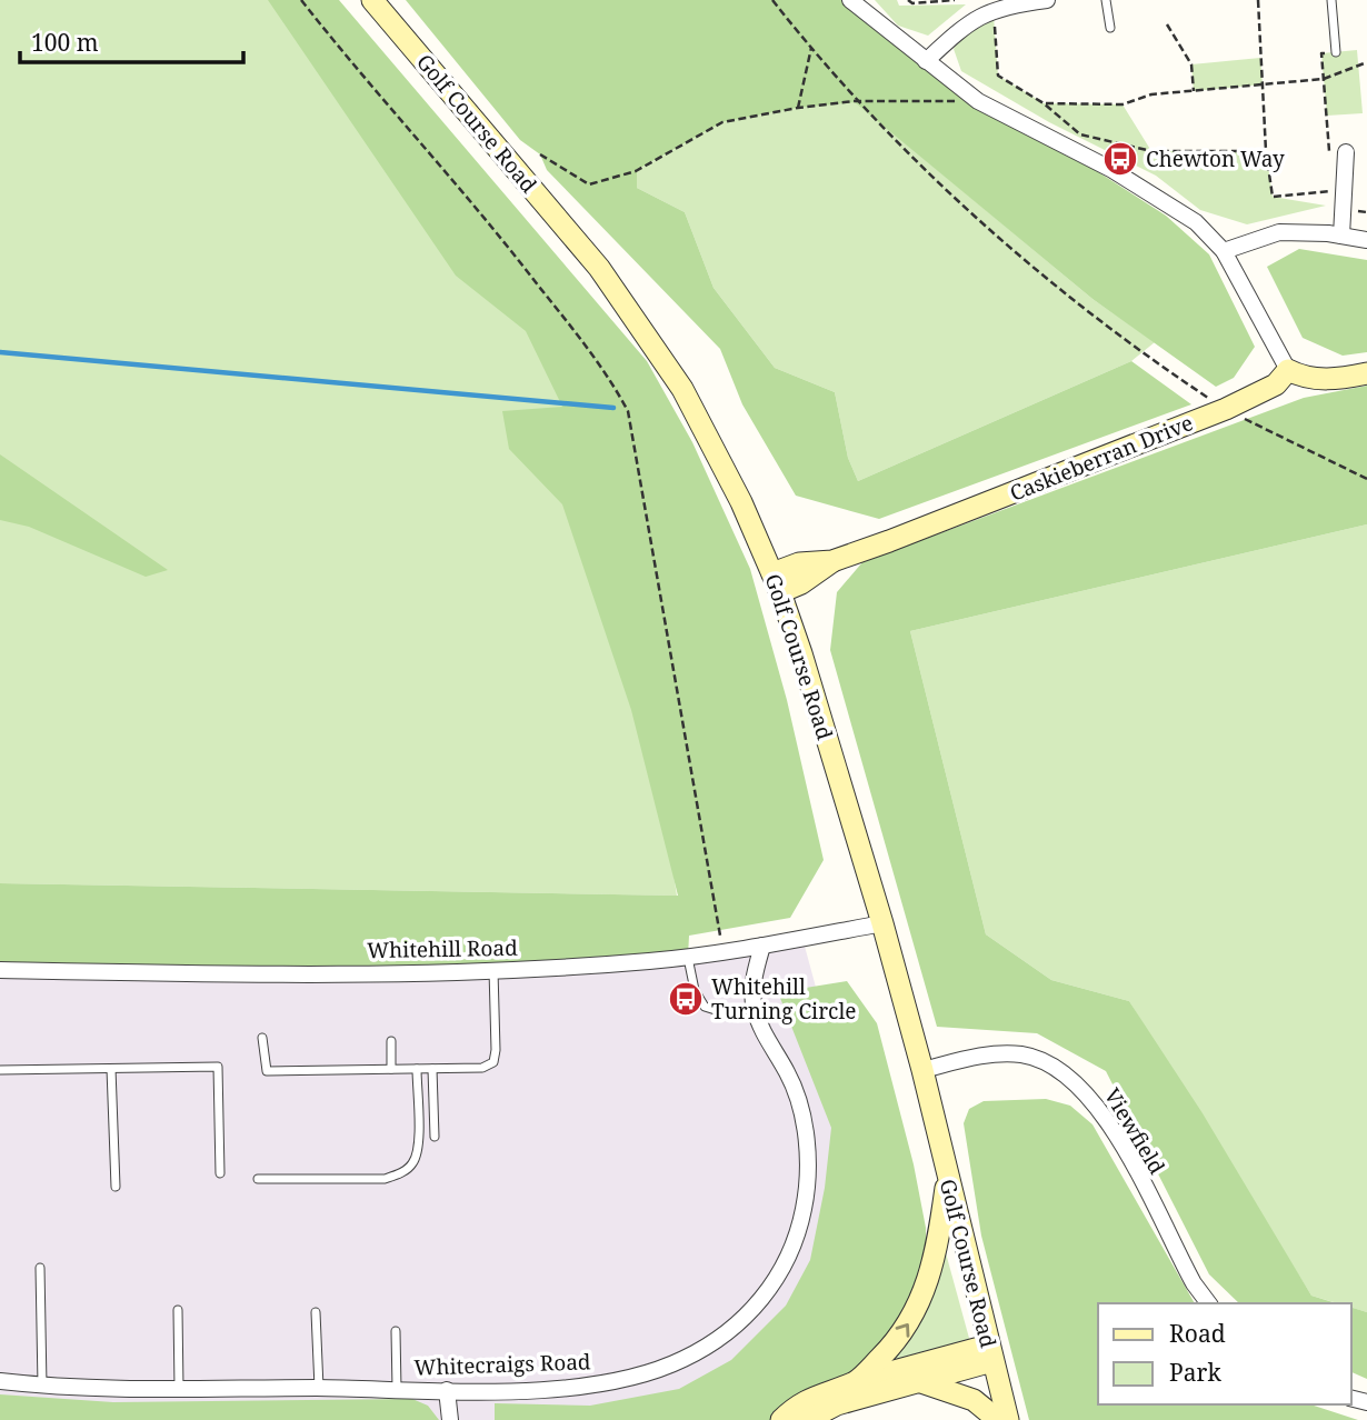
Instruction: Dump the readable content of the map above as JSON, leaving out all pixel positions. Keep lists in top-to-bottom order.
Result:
{
  "streets": {
    "street": [
      "Golf Course Road",
      "Caskieberran Drive",
      "Whitehill Road",
      "Viewfield",
      "Whitecraigs Road"
    ]
  },
  "crossings": [
    ["Golf Course Road", "Caskieberran Drive"],
    ["Golf Course Road", "Whitehill Road"],
    ["Golf Course Road", "Viewfield"],
    ["Whitehill Road", "Whitecraigs Road"]
  ],
  "places": {
    "bus stop": ["Chewton Way", "Whitehill Turning Circle"]
  },
  "legend": ["Road", "Park"],
  "scale_bar": "100 m"
}
